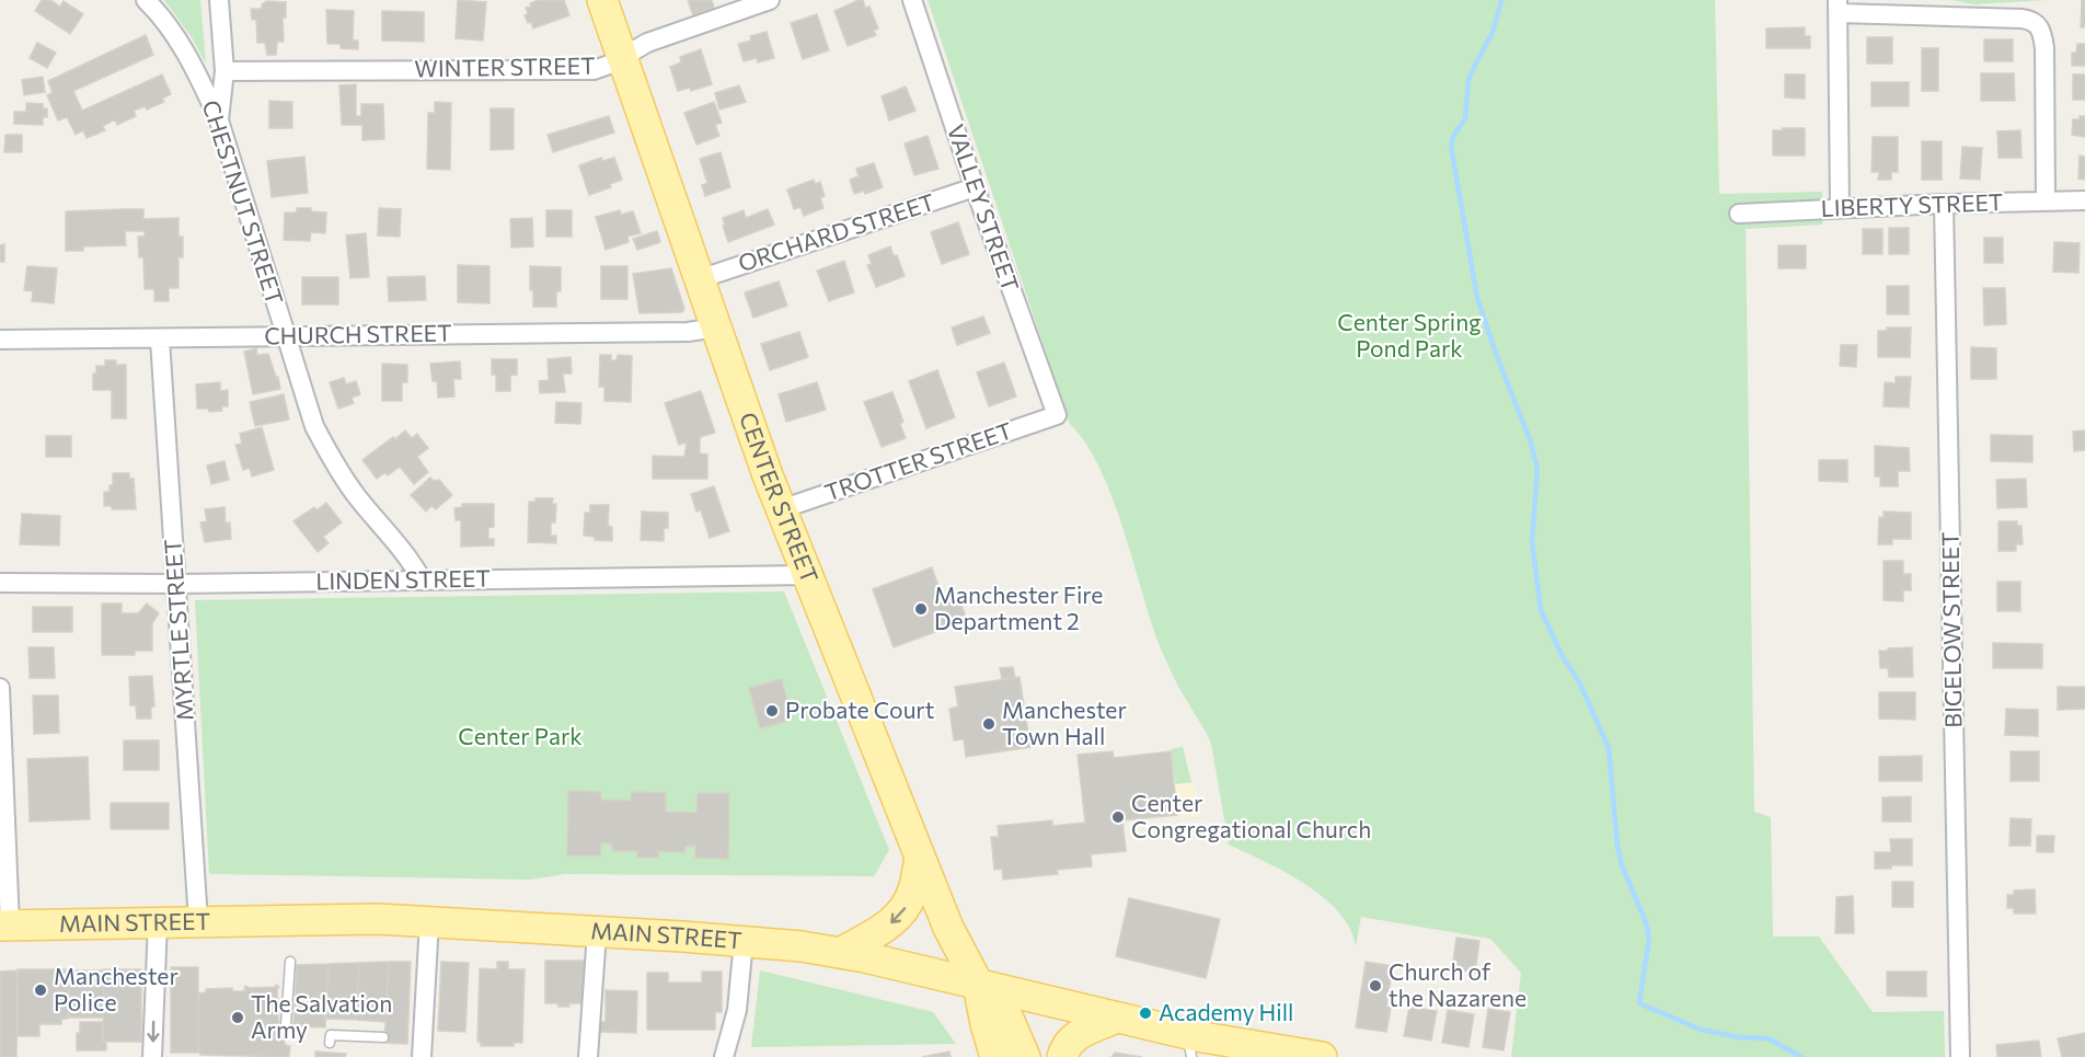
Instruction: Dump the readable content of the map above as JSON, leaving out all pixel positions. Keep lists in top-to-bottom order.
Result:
{
  "streets": {
    "main road": ["CENTER STREET", "MAIN STREET"],
    "street": [
      "WINTER STREET",
      "CHESTNUT STREET",
      "LIBERTY STREET",
      "VALLEY STREET",
      "ORCHARD STREET",
      "CHURCH STREET",
      "TROTTER STREET",
      "LINDEN STREET",
      "MYRTLE STREET",
      "BIGELOW STREET"
    ]
  },
  "crossings": [
    ["WINTER STREET", "CENTER STREET"],
    ["CHESTNUT STREET", "CHURCH STREET"],
    ["CHESTNUT STREET", "LINDEN STREET"],
    ["LIBERTY STREET", "BIGELOW STREET"],
    ["VALLEY STREET", "ORCHARD STREET"],
    ["VALLEY STREET", "TROTTER STREET"],
    ["ORCHARD STREET", "CENTER STREET"],
    ["CHURCH STREET", "CENTER STREET"],
    ["CHURCH STREET", "MYRTLE STREET"],
    ["TROTTER STREET", "CENTER STREET"],
    ["CENTER STREET", "LINDEN STREET"],
    ["CENTER STREET", "MAIN STREET"],
    ["LINDEN STREET", "MYRTLE STREET"],
    ["MYRTLE STREET", "MAIN STREET"]
  ],
  "parks": ["Center Spring Pond Park", "Center Park"],
  "places": [
    "Manchester Fire Department 2",
    "Probate Court",
    "Manchester Town Hall",
    "Center Congregational Church",
    "Church of the Nazarene",
    "Manchester Police",
    "Academy Hill",
    "The Salvation Army"
  ]
}
